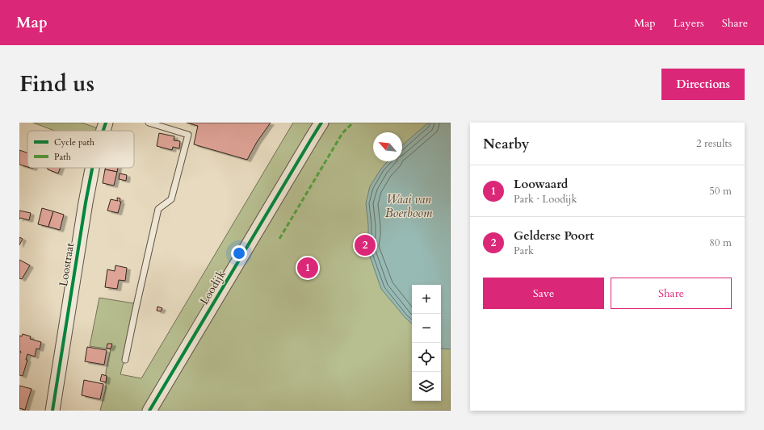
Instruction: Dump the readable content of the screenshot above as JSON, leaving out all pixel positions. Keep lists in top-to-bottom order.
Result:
{
  "streets": {
    "street": ["Loostraat", "Loodijk"]
  },
  "water": ["Waai van Boerboom"],
  "legend": ["Cycle path", "Path"],
  "north": "top left",
  "page": {
    "header": "Map",
    "nav": ["Map", "Layers", "Share"],
    "title": "Find us",
    "buttons": [
      "Directions",
      ["Save", "Share"]
    ],
    "heading": ["Nearby", "2 results"],
    "list": [
      {
        "mark": "1",
        "name": "Loowaard",
        "note": "Park · Loodijk",
        "value": "50 m"
      },
      {
        "mark": "2",
        "name": "Gelderse Poort",
        "note": "Park",
        "value": "80 m"
      }
    ],
    "pins": ["2", "1"],
    "map_buttons": ["+", "−"]
  }
}
